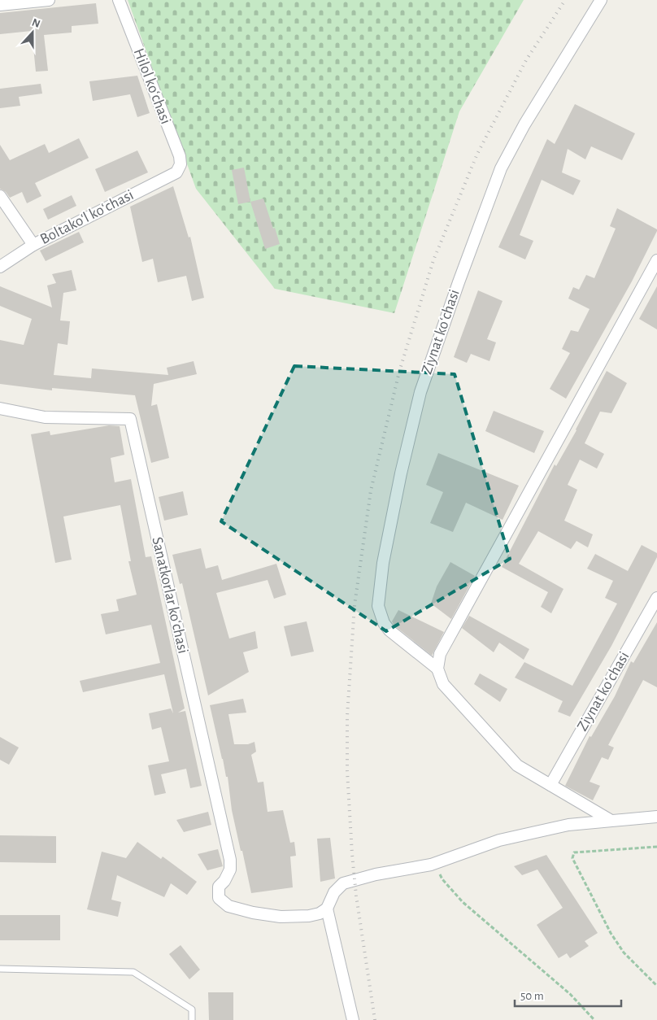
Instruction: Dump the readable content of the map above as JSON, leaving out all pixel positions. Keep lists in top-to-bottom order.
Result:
{
  "streets": {
    "street": [
      "Hilol koʻchasi",
      "Boltakoʻl koʻchasi",
      "Ziynat koʻchasi",
      "Sanatkorlar koʻchasi"
    ]
  },
  "crossings": [
    ["Hilol koʻchasi", "Boltakoʻl koʻchasi"]
  ],
  "scale_bar": "50 m",
  "north": "top"
}
